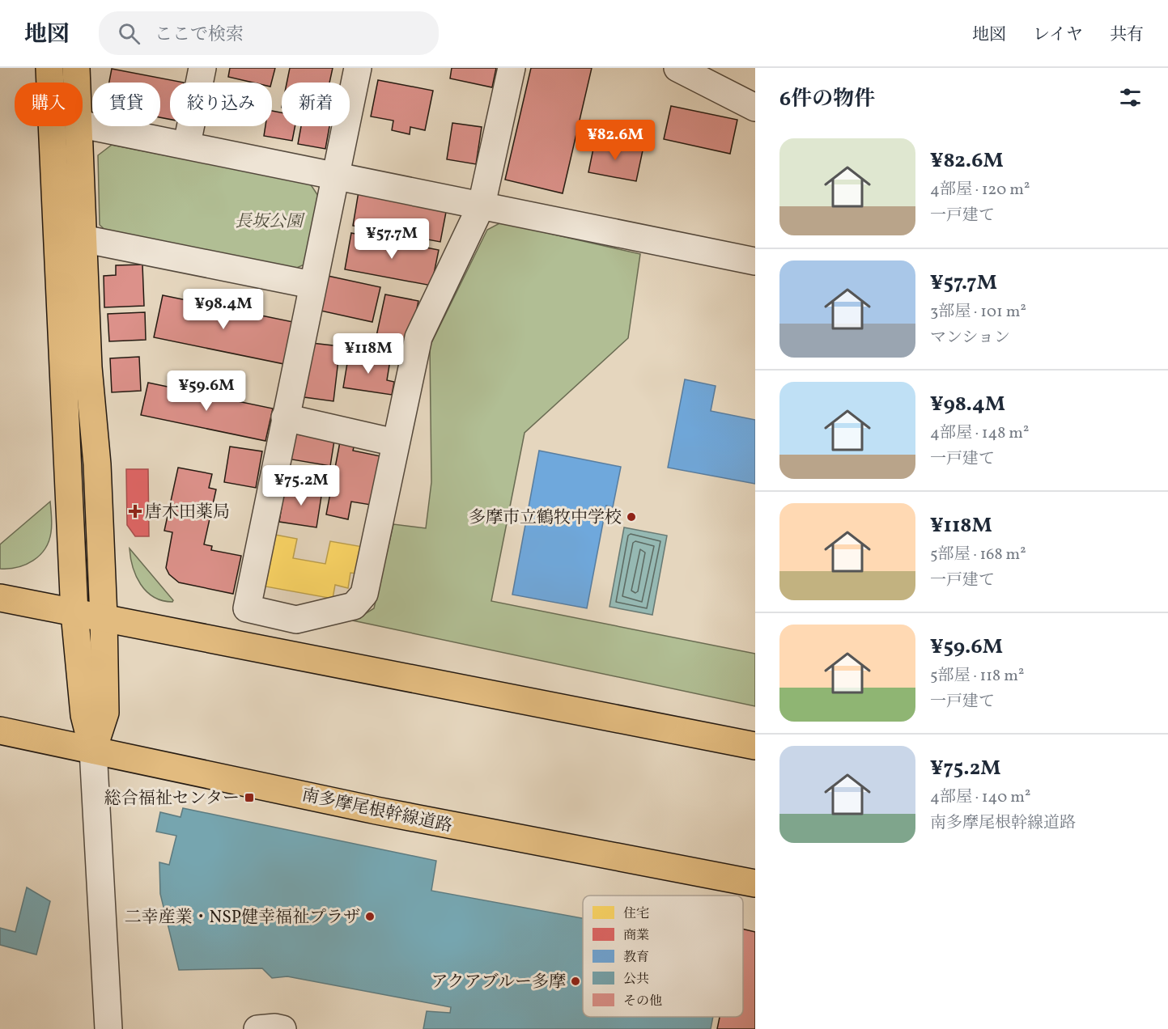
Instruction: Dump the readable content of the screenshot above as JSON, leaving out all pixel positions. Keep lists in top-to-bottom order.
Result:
{
  "streets": {
    "main road": ["南多摩尾根幹線道路"]
  },
  "parks": ["長坂公園"],
  "places": {
    "health": ["唐木田薬局"],
    "other": ["多摩市立鶴牧中学校", "二幸産業・NSP健幸福祉プラザ", "アクアブルー多摩"],
    "transit": ["総合福祉センター"]
  },
  "legend": [
    "住宅",
    "商業",
    "教育",
    "公共",
    "その他"
  ],
  "page": {
    "header": "地図",
    "search": "ここで検索",
    "nav": ["地図", "レイヤ", "共有"],
    "heading": "6件の物件",
    "chip": [
      "購入",
      "賃貸",
      "絞り込み",
      "新着"
    ],
    "price": [
      "¥82.6M",
      "¥57.7M",
      "¥98.4M",
      "¥118M",
      "¥59.6M",
      "¥75.2M"
    ],
    "list": [
      {
        "name": "¥82.6M",
        "note": "4部屋 · 120 m² · 一戸建て"
      },
      {
        "name": "¥57.7M",
        "note": "3部屋 · 101 m² · マンション"
      },
      {
        "name": "¥98.4M",
        "note": "4部屋 · 148 m² · 一戸建て"
      },
      {
        "name": "¥118M",
        "note": "5部屋 · 168 m² · 一戸建て"
      },
      {
        "name": "¥59.6M",
        "note": "5部屋 · 118 m² · 一戸建て"
      },
      {
        "name": "¥75.2M",
        "note": "4部屋 · 140 m² · 南多摩尾根幹線道路"
      }
    ]
  }
}
